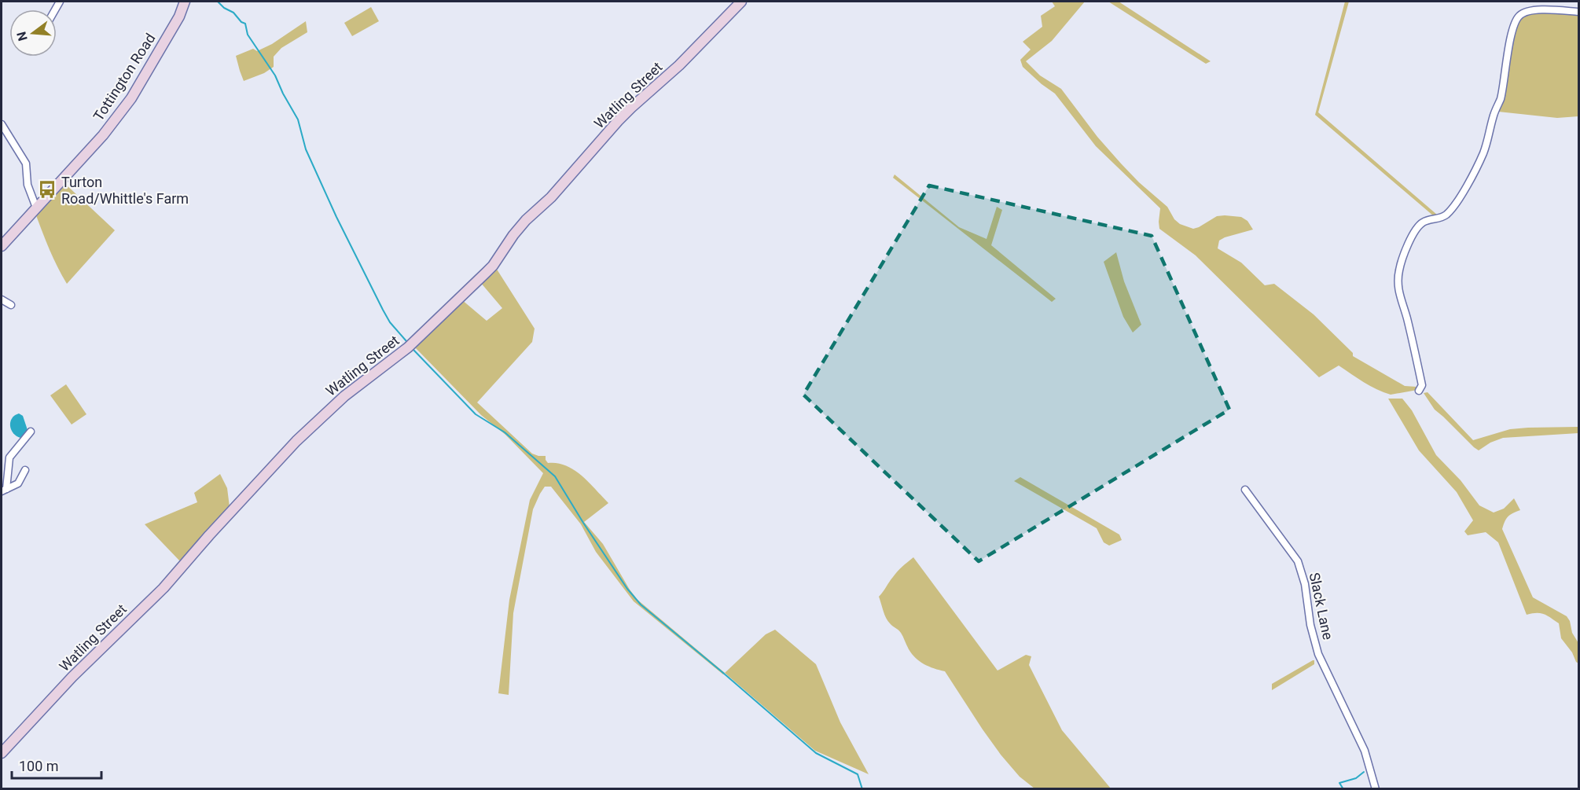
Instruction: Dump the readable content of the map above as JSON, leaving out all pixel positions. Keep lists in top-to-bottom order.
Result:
{
  "streets": {
    "street": ["Tottington Road", "Watling Street", "Slack Lane"]
  },
  "places": {
    "bus stop": ["Turton Road/Whittle's Farm"]
  },
  "scale_bar": "100 m",
  "north": "left"
}
